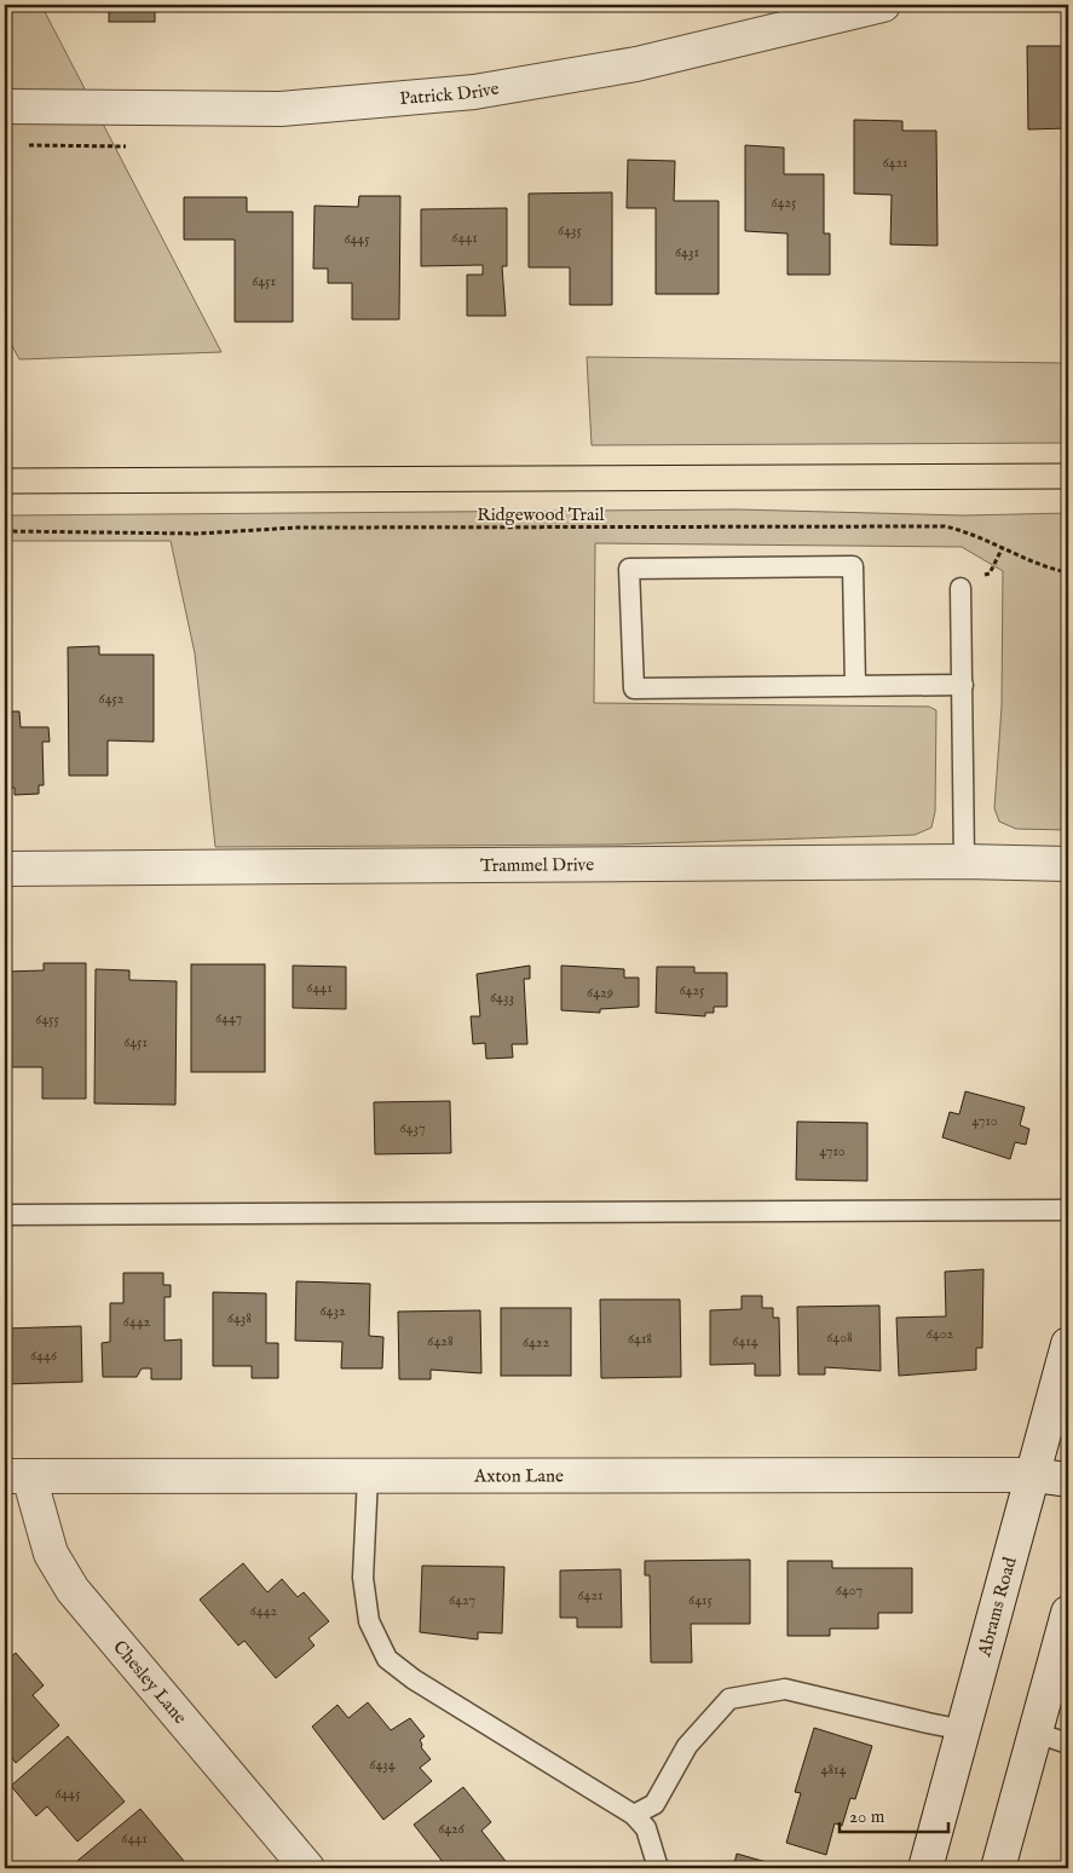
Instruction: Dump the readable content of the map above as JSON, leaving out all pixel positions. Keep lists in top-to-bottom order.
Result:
{
  "streets": {
    "street": [
      "Patrick Drive",
      "Trammel Drive",
      "Axton Lane",
      "Abrams Road",
      "Chesley Lane"
    ],
    "path": ["Ridgewood Trail"]
  },
  "crossings": [
    ["Axton Lane", "Abrams Road"],
    ["Axton Lane", "Chesley Lane"]
  ],
  "house_numbers": [
    "6421",
    "6425",
    "6435",
    "6441",
    "6445",
    "6431",
    "6451",
    "6452",
    "6441",
    "6425",
    "6429",
    "6433",
    "6447",
    "6455",
    "6451",
    "4710",
    "6437",
    "4710",
    "6432",
    "6438",
    "6442",
    "6402",
    "6408",
    "6418",
    "6428",
    "6414",
    "6422",
    "6446",
    "6407",
    "6421",
    "6427",
    "6415",
    "6442",
    "6434",
    "4814",
    "6445",
    "6426",
    "6441"
  ],
  "scale_bar": "20 m"
}
